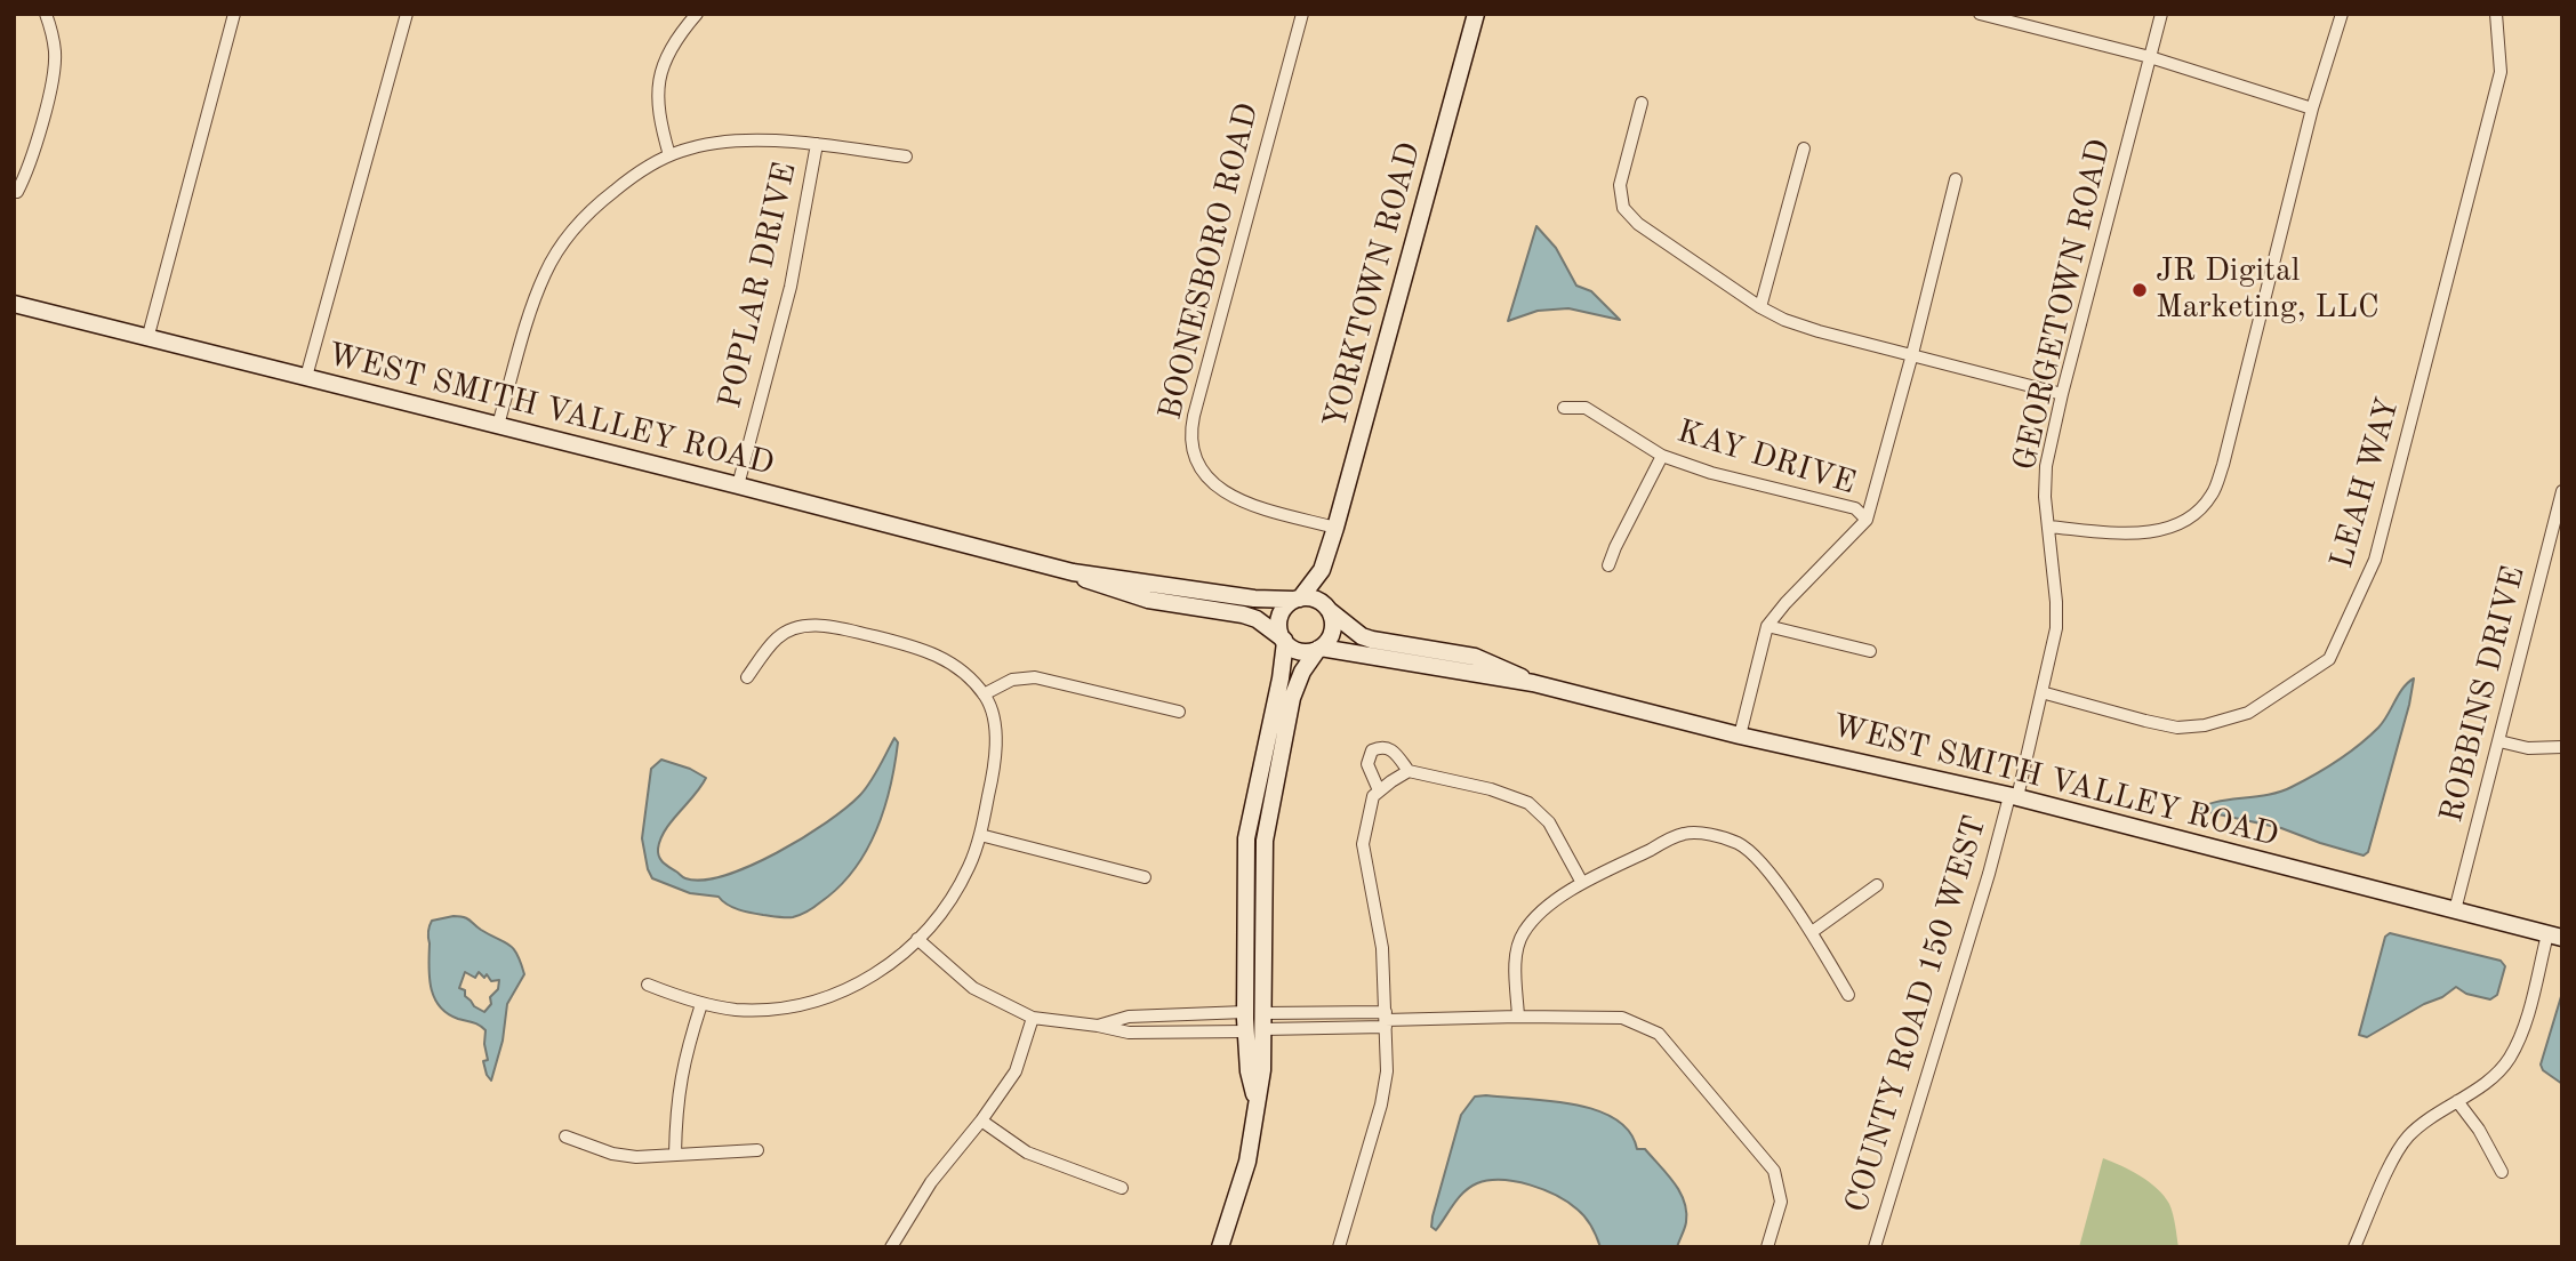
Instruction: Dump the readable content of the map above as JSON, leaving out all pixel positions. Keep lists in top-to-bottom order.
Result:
{
  "streets": {
    "main road": ["YORKTOWN ROAD", "WEST SMITH VALLEY ROAD"],
    "street": [
      "BOONESBORO ROAD",
      "POPLAR DRIVE",
      "GEORGETOWN ROAD",
      "KAY DRIVE",
      "LEAH WAY",
      "ROBBINS DRIVE",
      "COUNTY ROAD 150 WEST"
    ]
  },
  "crossings": [
    ["BOONESBORO ROAD", "YORKTOWN ROAD"],
    ["POPLAR DRIVE", "WEST SMITH VALLEY ROAD"],
    ["YORKTOWN ROAD", "WEST SMITH VALLEY ROAD"],
    ["GEORGETOWN ROAD", "WEST SMITH VALLEY ROAD"],
    ["GEORGETOWN ROAD", "LEAH WAY"],
    ["GEORGETOWN ROAD", "COUNTY ROAD 150 WEST"],
    ["WEST SMITH VALLEY ROAD", "ROBBINS DRIVE"],
    ["WEST SMITH VALLEY ROAD", "COUNTY ROAD 150 WEST"]
  ],
  "places": ["JR Digital Marketing, LLC"]
}
